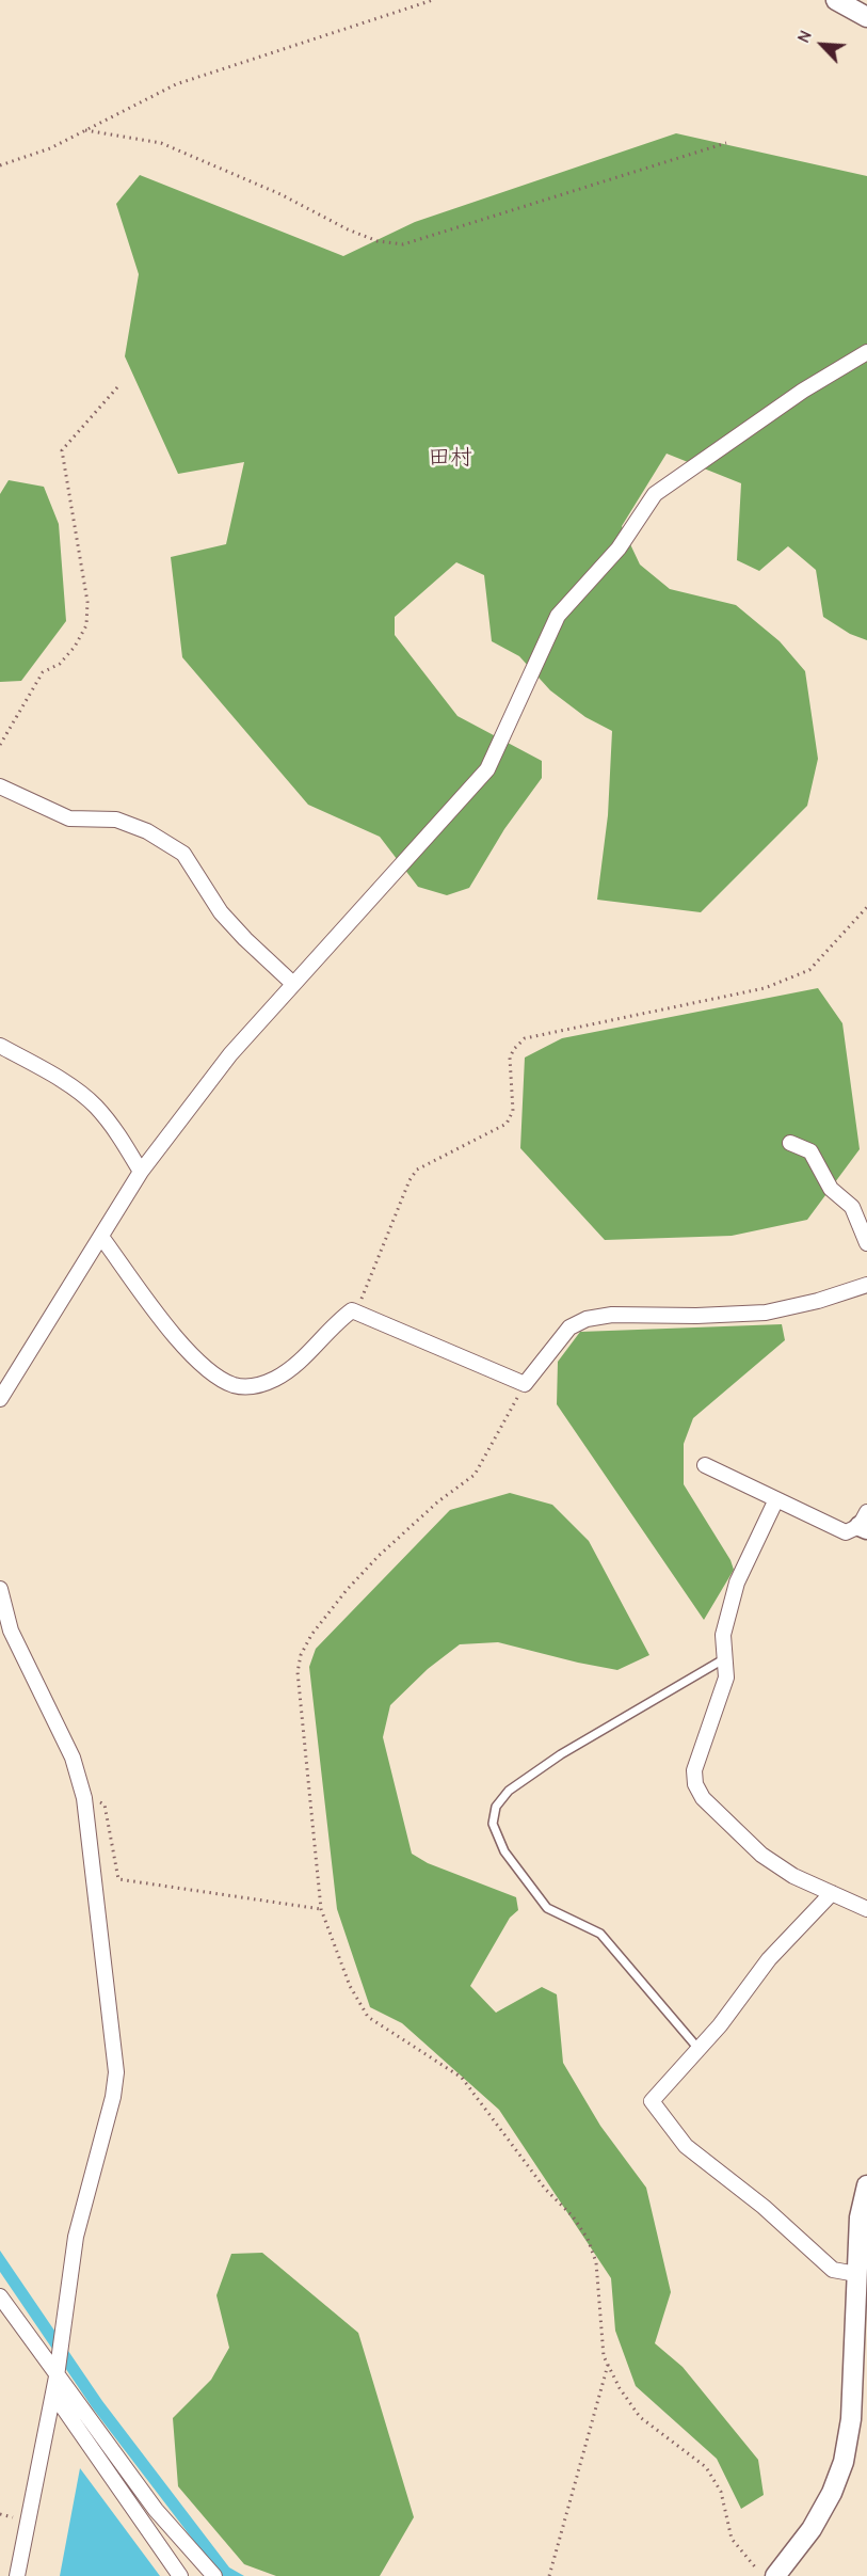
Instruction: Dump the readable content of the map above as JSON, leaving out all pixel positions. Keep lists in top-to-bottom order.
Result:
{
  "districts": ["田村"],
  "north": "top left"
}
